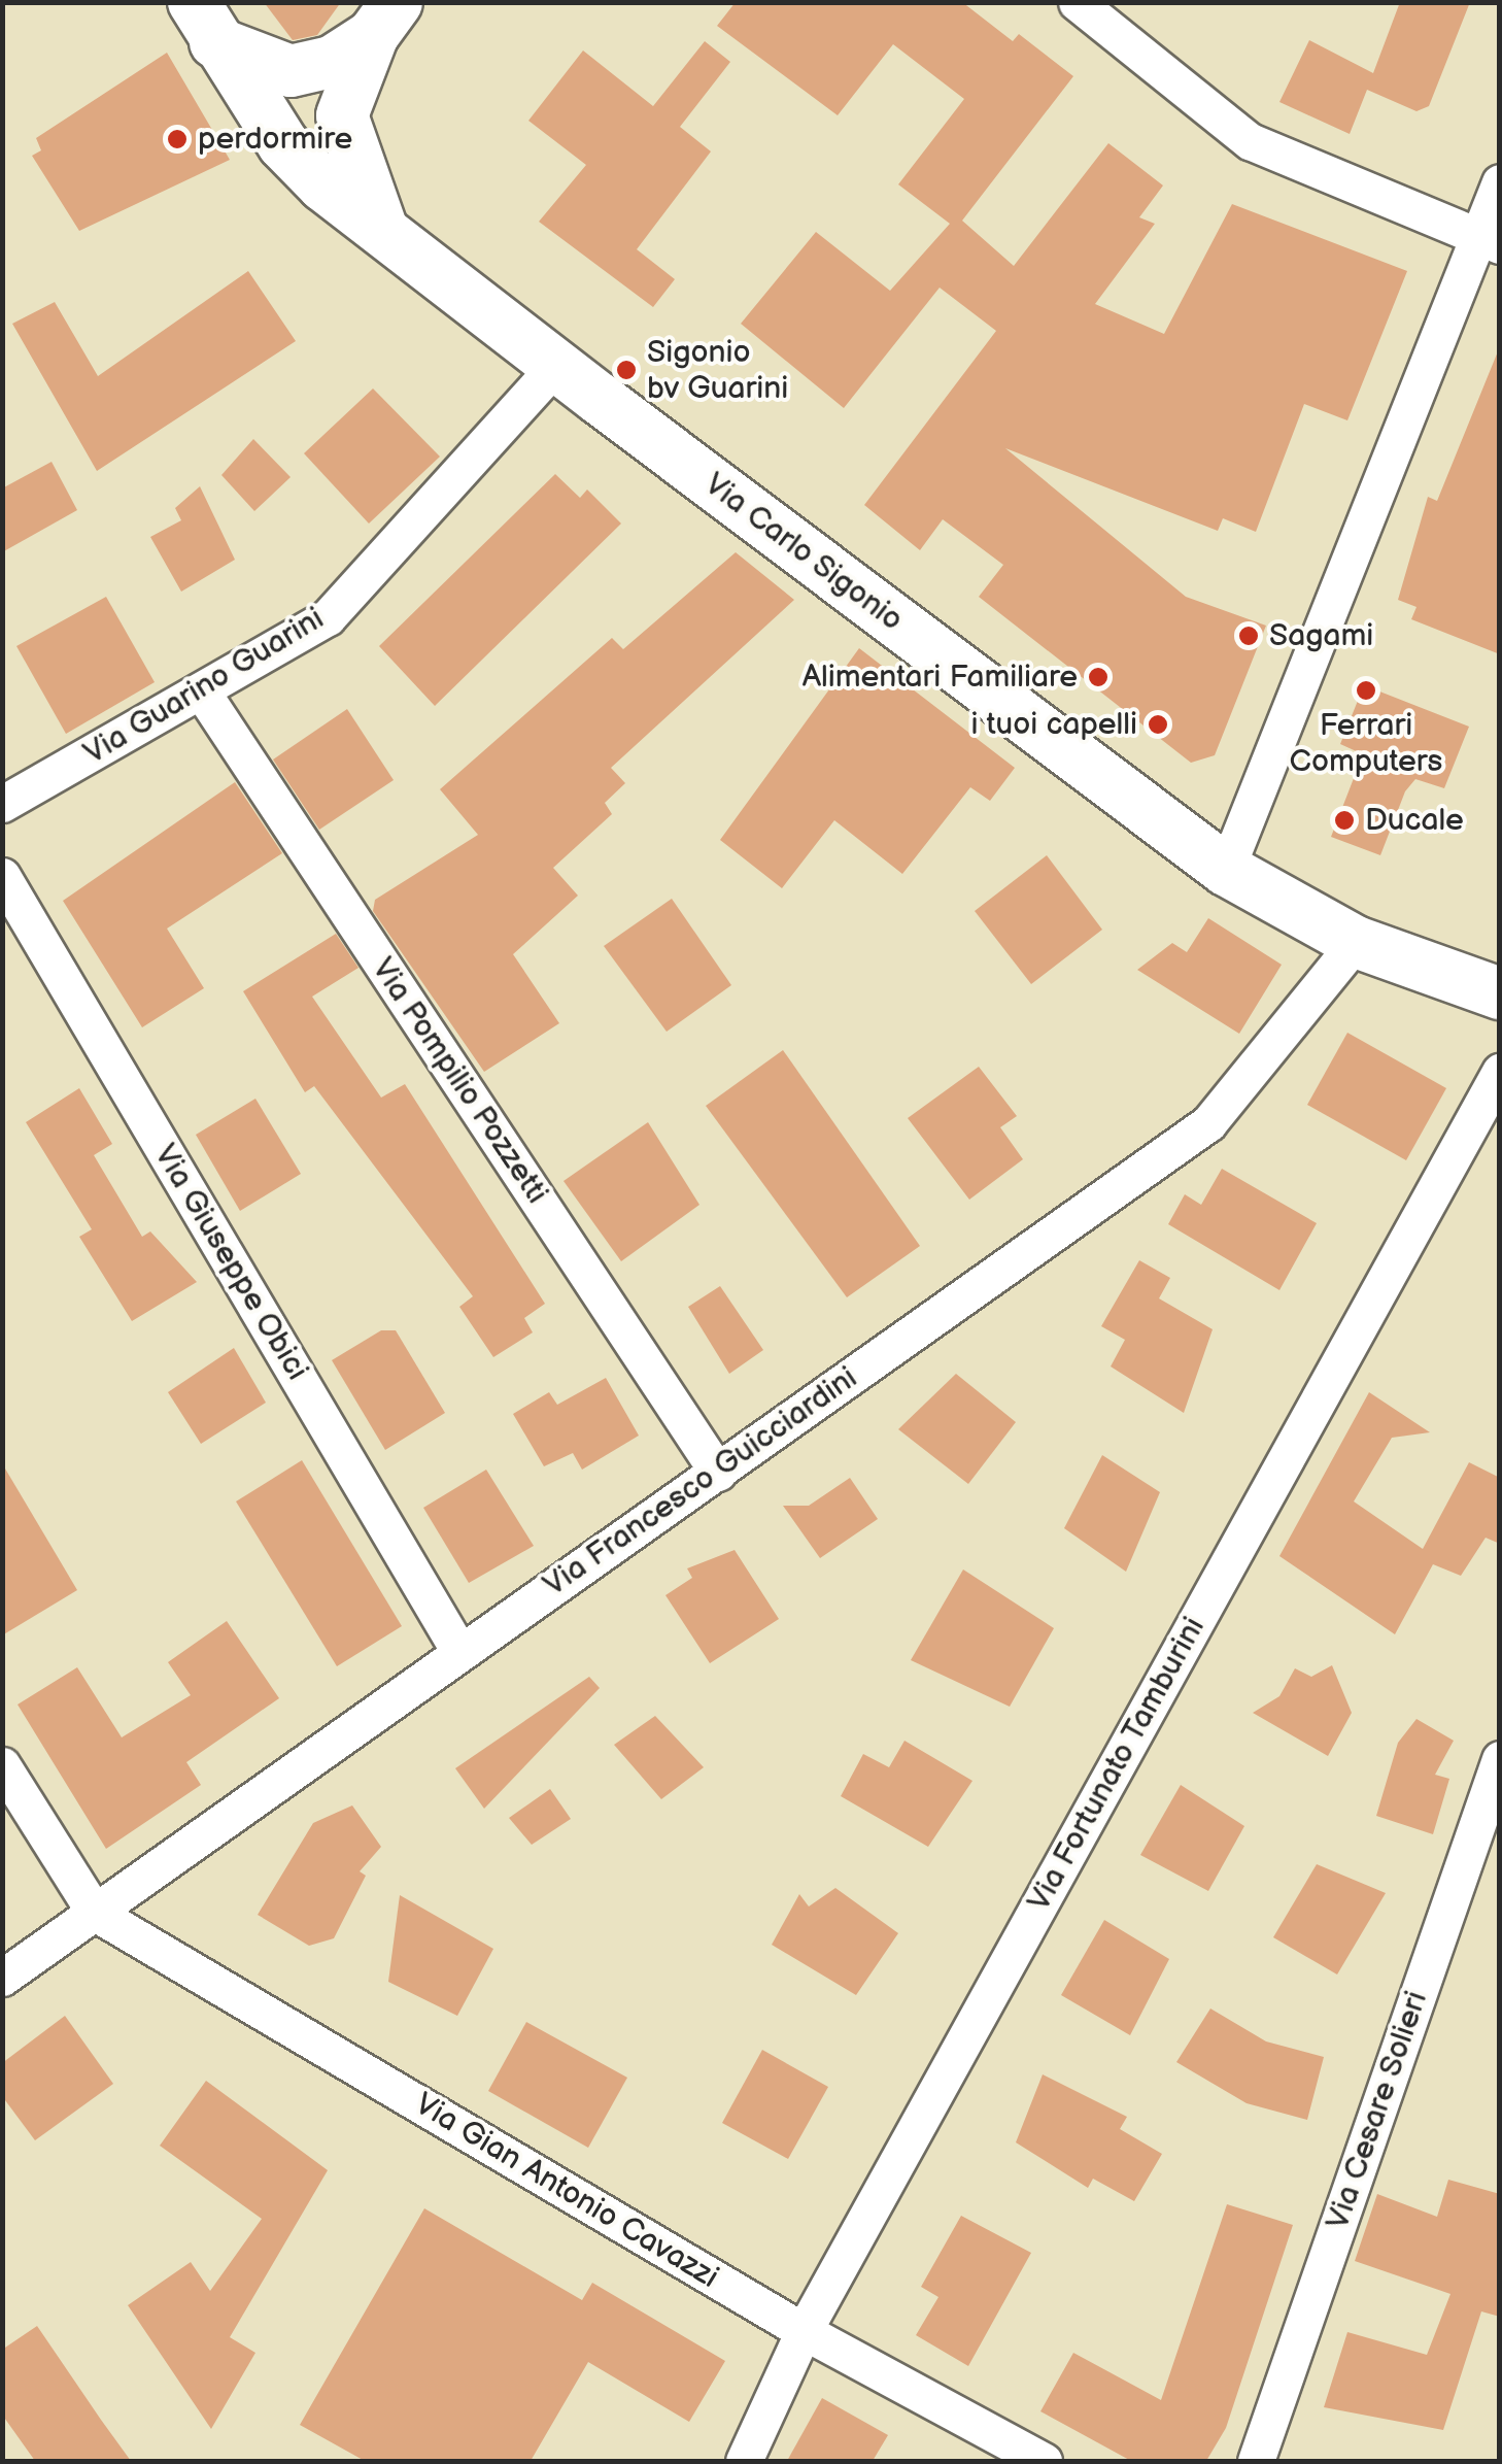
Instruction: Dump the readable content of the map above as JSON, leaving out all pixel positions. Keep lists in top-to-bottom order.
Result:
{
  "streets": {
    "street": [
      "Via Carlo Sigonio",
      "Via Guarino Guarini",
      "Via Pompilio Pozzetti",
      "Via Giuseppe Obici",
      "Via Francesco Guicciardini",
      "Via Fortunato Tamburini",
      "Via Cesare Solieri",
      "Via Gian Antonio Cavazzi"
    ]
  },
  "crossings": [
    ["Via Carlo Sigonio", "Via Guarino Guarini"],
    ["Via Carlo Sigonio", "Via Francesco Guicciardini"],
    ["Via Guarino Guarini", "Via Pompilio Pozzetti"],
    ["Via Pompilio Pozzetti", "Via Francesco Guicciardini"],
    ["Via Giuseppe Obici", "Via Francesco Guicciardini"],
    ["Via Francesco Guicciardini", "Via Gian Antonio Cavazzi"],
    ["Via Fortunato Tamburini", "Via Gian Antonio Cavazzi"]
  ],
  "places": [
    "perdormire",
    "Sigonio bv Guarini",
    "Sagami",
    "Alimentari Familiare",
    "Ferrari Computers",
    "i tuoi capelli",
    "Ducale"
  ]
}
